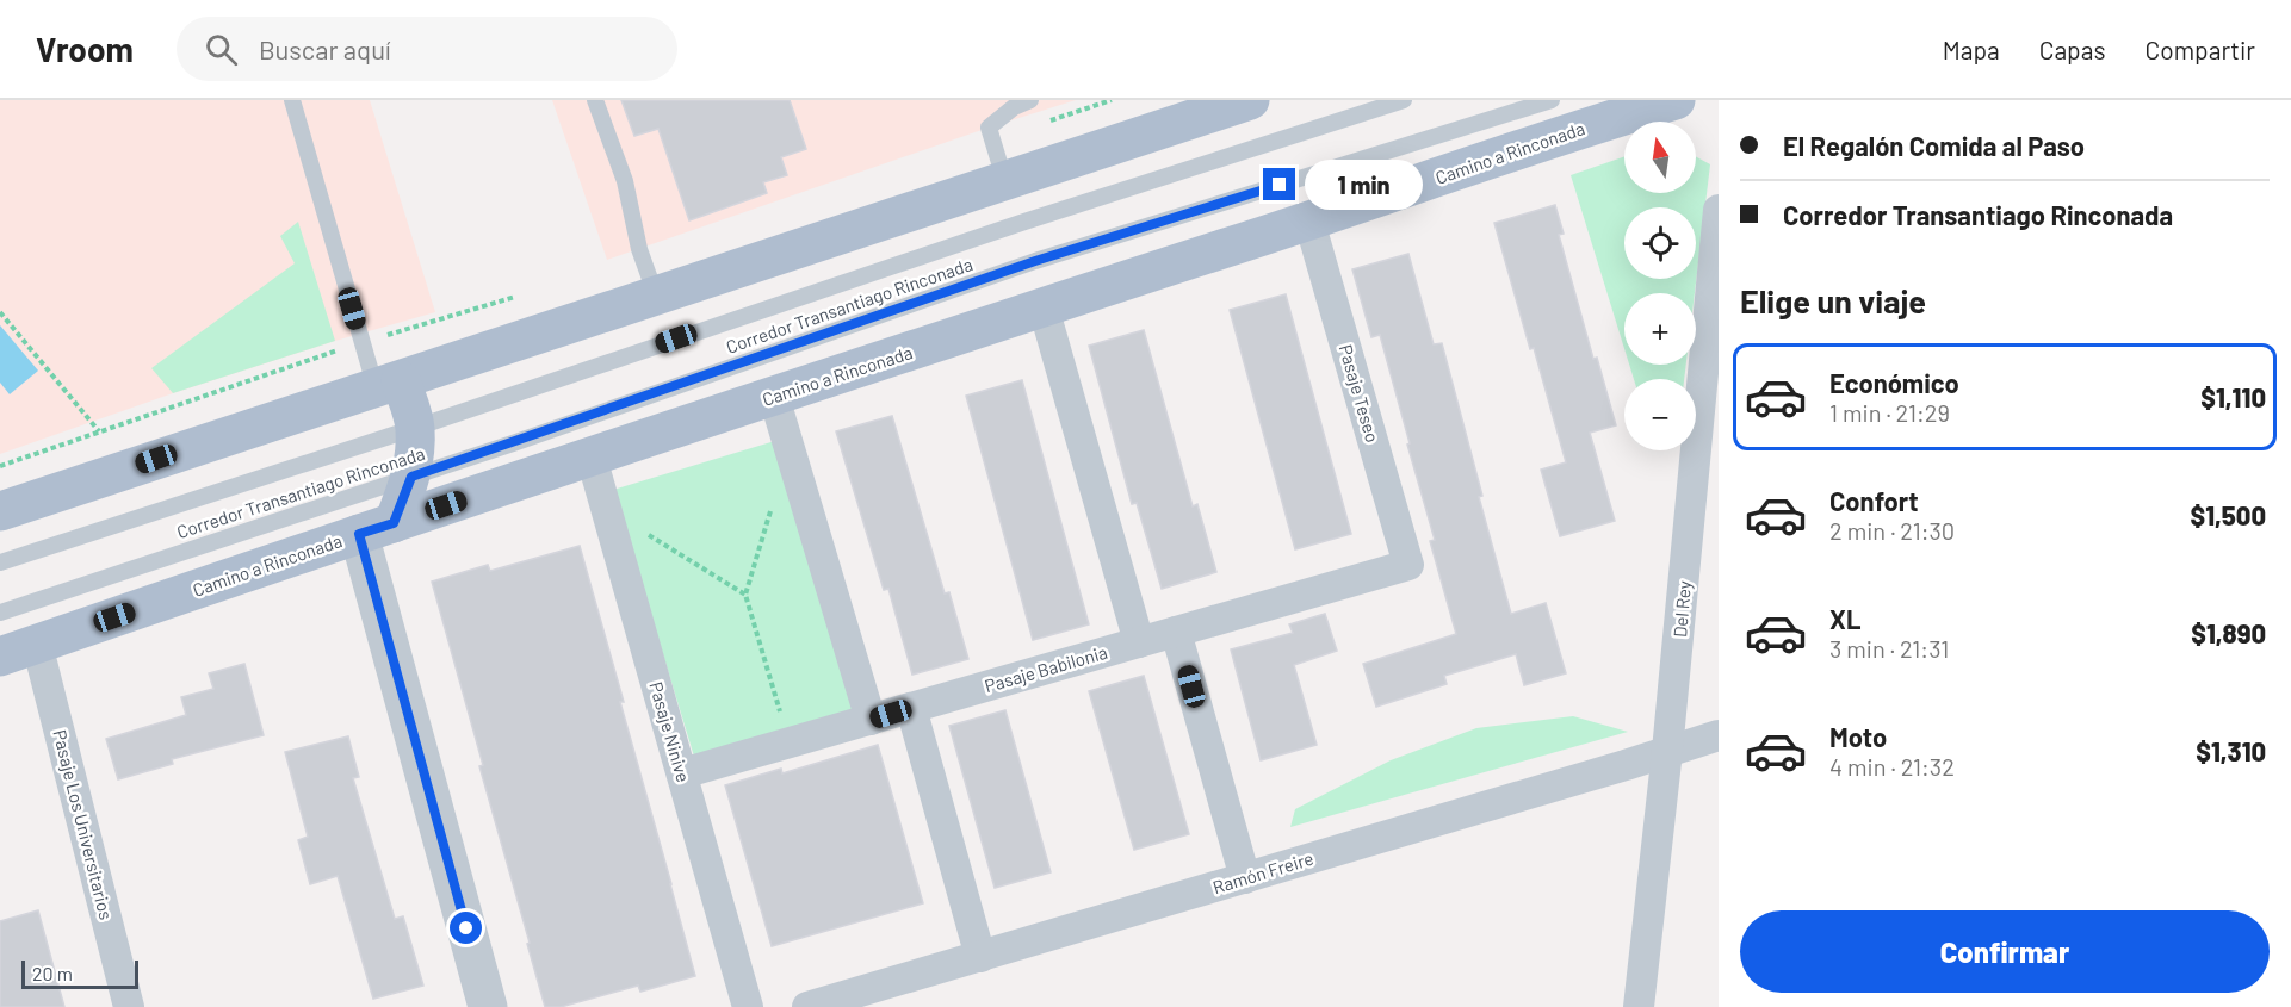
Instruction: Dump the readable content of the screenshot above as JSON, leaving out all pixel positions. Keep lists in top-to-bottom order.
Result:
{
  "streets": {
    "main road": ["Camino a Rinconada"],
    "street": [
      "Pasaje Teseo",
      "Del Rey",
      "Pasaje Babilonia",
      "Pasaje Ninive",
      "Pasaje Los Universitarios",
      "Ramón Freire"
    ],
    "lane": ["Corredor Transantiago Rinconada"]
  },
  "crossings": [
    ["Camino a Rinconada", "Pasaje Teseo"],
    ["Camino a Rinconada", "Pasaje Ninive"],
    ["Camino a Rinconada", "Pasaje Los Universitarios"],
    ["Pasaje Teseo", "Pasaje Babilonia"],
    ["Del Rey", "Ramón Freire"],
    ["Pasaje Babilonia", "Pasaje Ninive"]
  ],
  "scale_bar": "20 m",
  "north": "top",
  "page": {
    "header": "Vroom",
    "search": "Buscar aquí",
    "nav": ["Mapa", "Capas", "Compartir"],
    "banner": ["El Regalón Comida al Paso", "Corredor Transantiago Rinconada"],
    "map_buttons": ["+", "−"],
    "bubble": "1 min",
    "heading": "Elige un viaje",
    "list": [
      {
        "name": "Económico",
        "note": "1 min · 21:29",
        "value": "$1,110"
      },
      {
        "name": "Confort",
        "note": "2 min · 21:30",
        "value": "$1,500"
      },
      {
        "name": "XL",
        "note": "3 min · 21:31",
        "value": "$1,890"
      },
      {
        "name": "Moto",
        "note": "4 min · 21:32",
        "value": "$1,310"
      }
    ],
    "buttons": "Confirmar",
    "scale": "20 m"
  }
}
